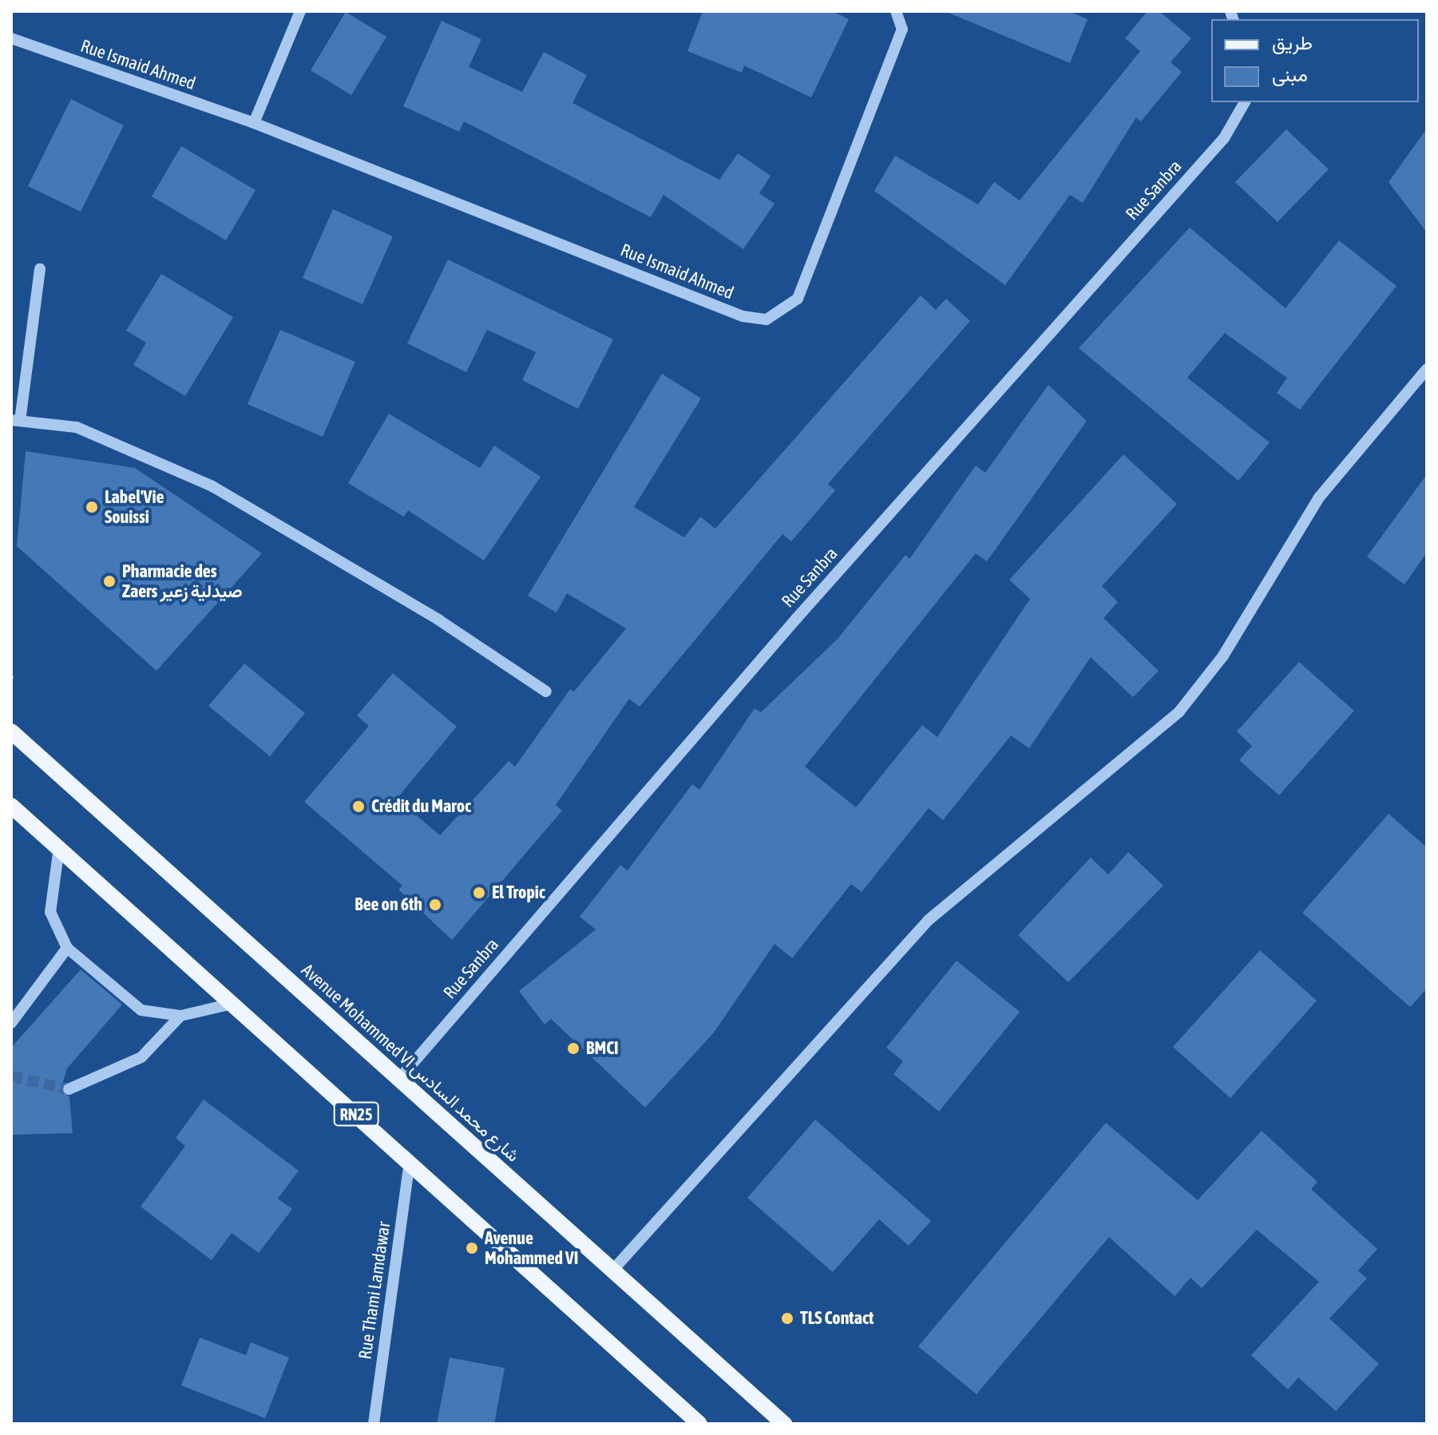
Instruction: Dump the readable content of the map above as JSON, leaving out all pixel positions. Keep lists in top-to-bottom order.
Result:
{
  "streets": {
    "main road": ["Avenue Mohammed VI شارع محمد السادس", "RN25"],
    "street": ["Rue Ismaid Ahmed", "Rue Sanbra", "Rue Thami Lamdawar"]
  },
  "crossings": [
    ["Rue Sanbra", "Avenue Mohammed VI شارع محمد السادس"],
    ["RN25", "Rue Thami Lamdawar"]
  ],
  "places": [
    "Label'Vie Souissi",
    "Pharmacie des Zaers صيدلية زعير",
    "Crédit du Maroc",
    "El Tropic",
    "Bee on 6th",
    "BMCI",
    "Avenue Mohammed VI",
    "TLS Contact"
  ],
  "legend": ["طريق", "مبنى"]
}
